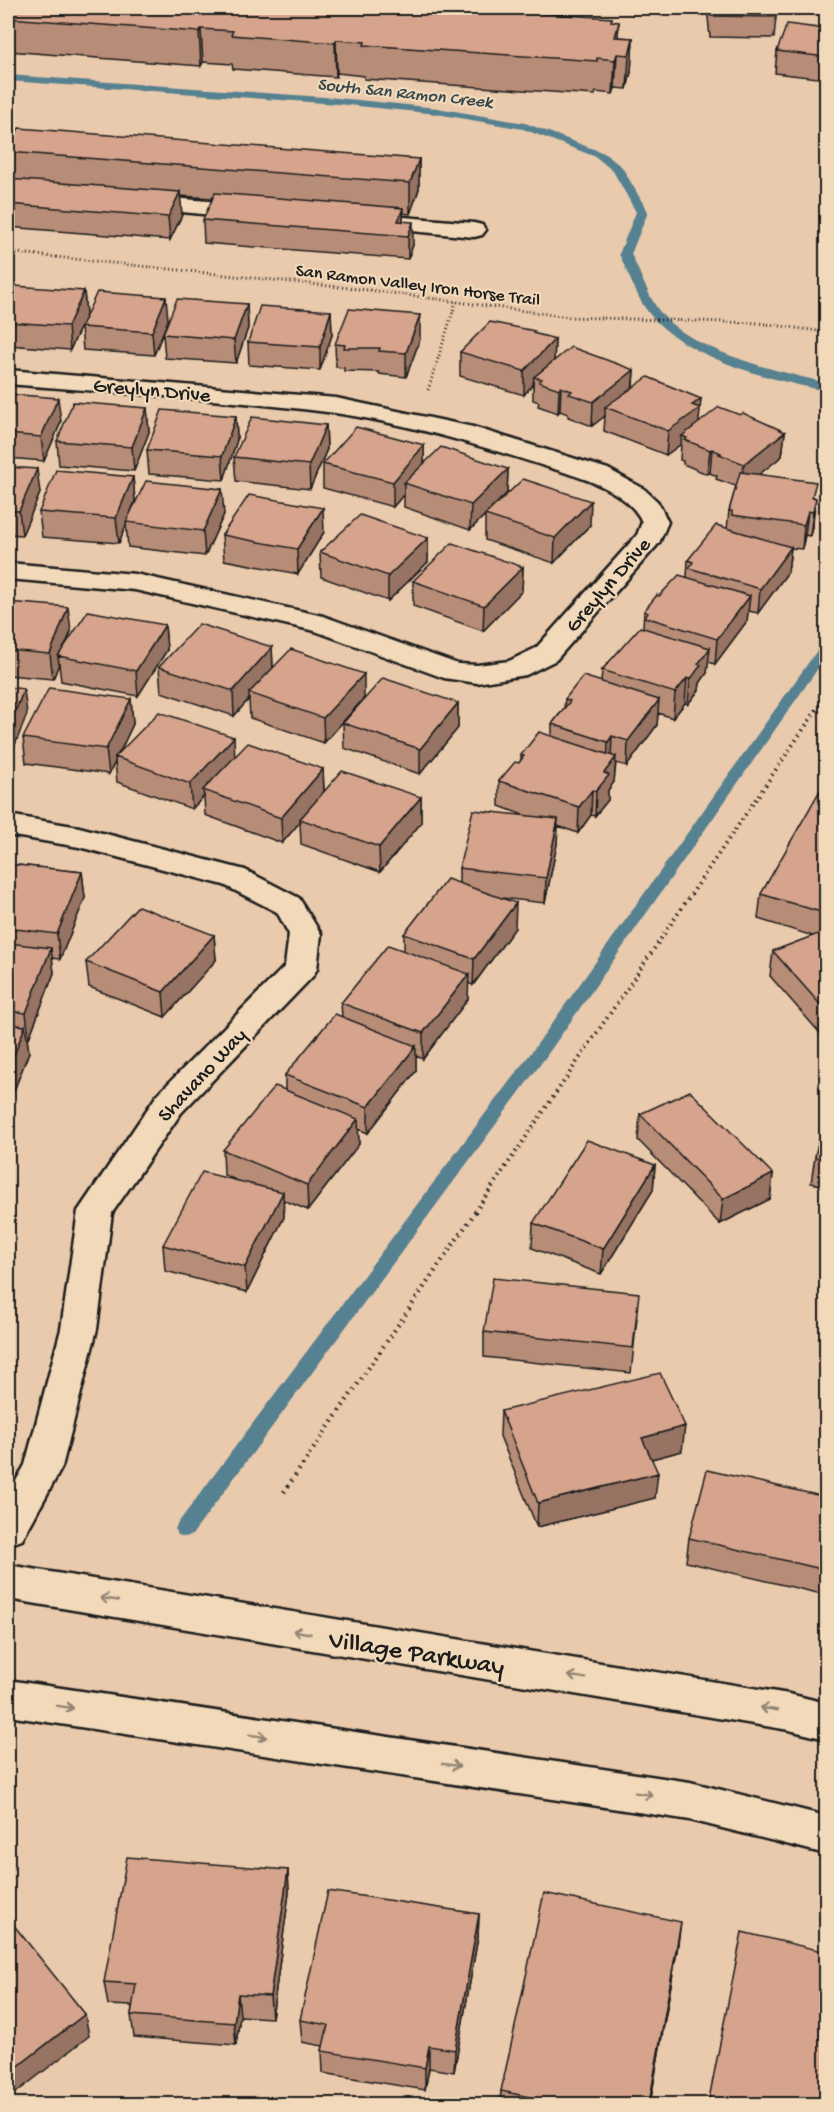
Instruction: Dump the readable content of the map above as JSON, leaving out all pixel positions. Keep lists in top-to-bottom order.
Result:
{
  "streets": {
    "street": ["Greylyn Drive", "Shavano Way", "Village Parkway"],
    "path": ["San Ramon Valley Iron Horse Trail"]
  },
  "water": ["South San Ramon Creek"]
}
